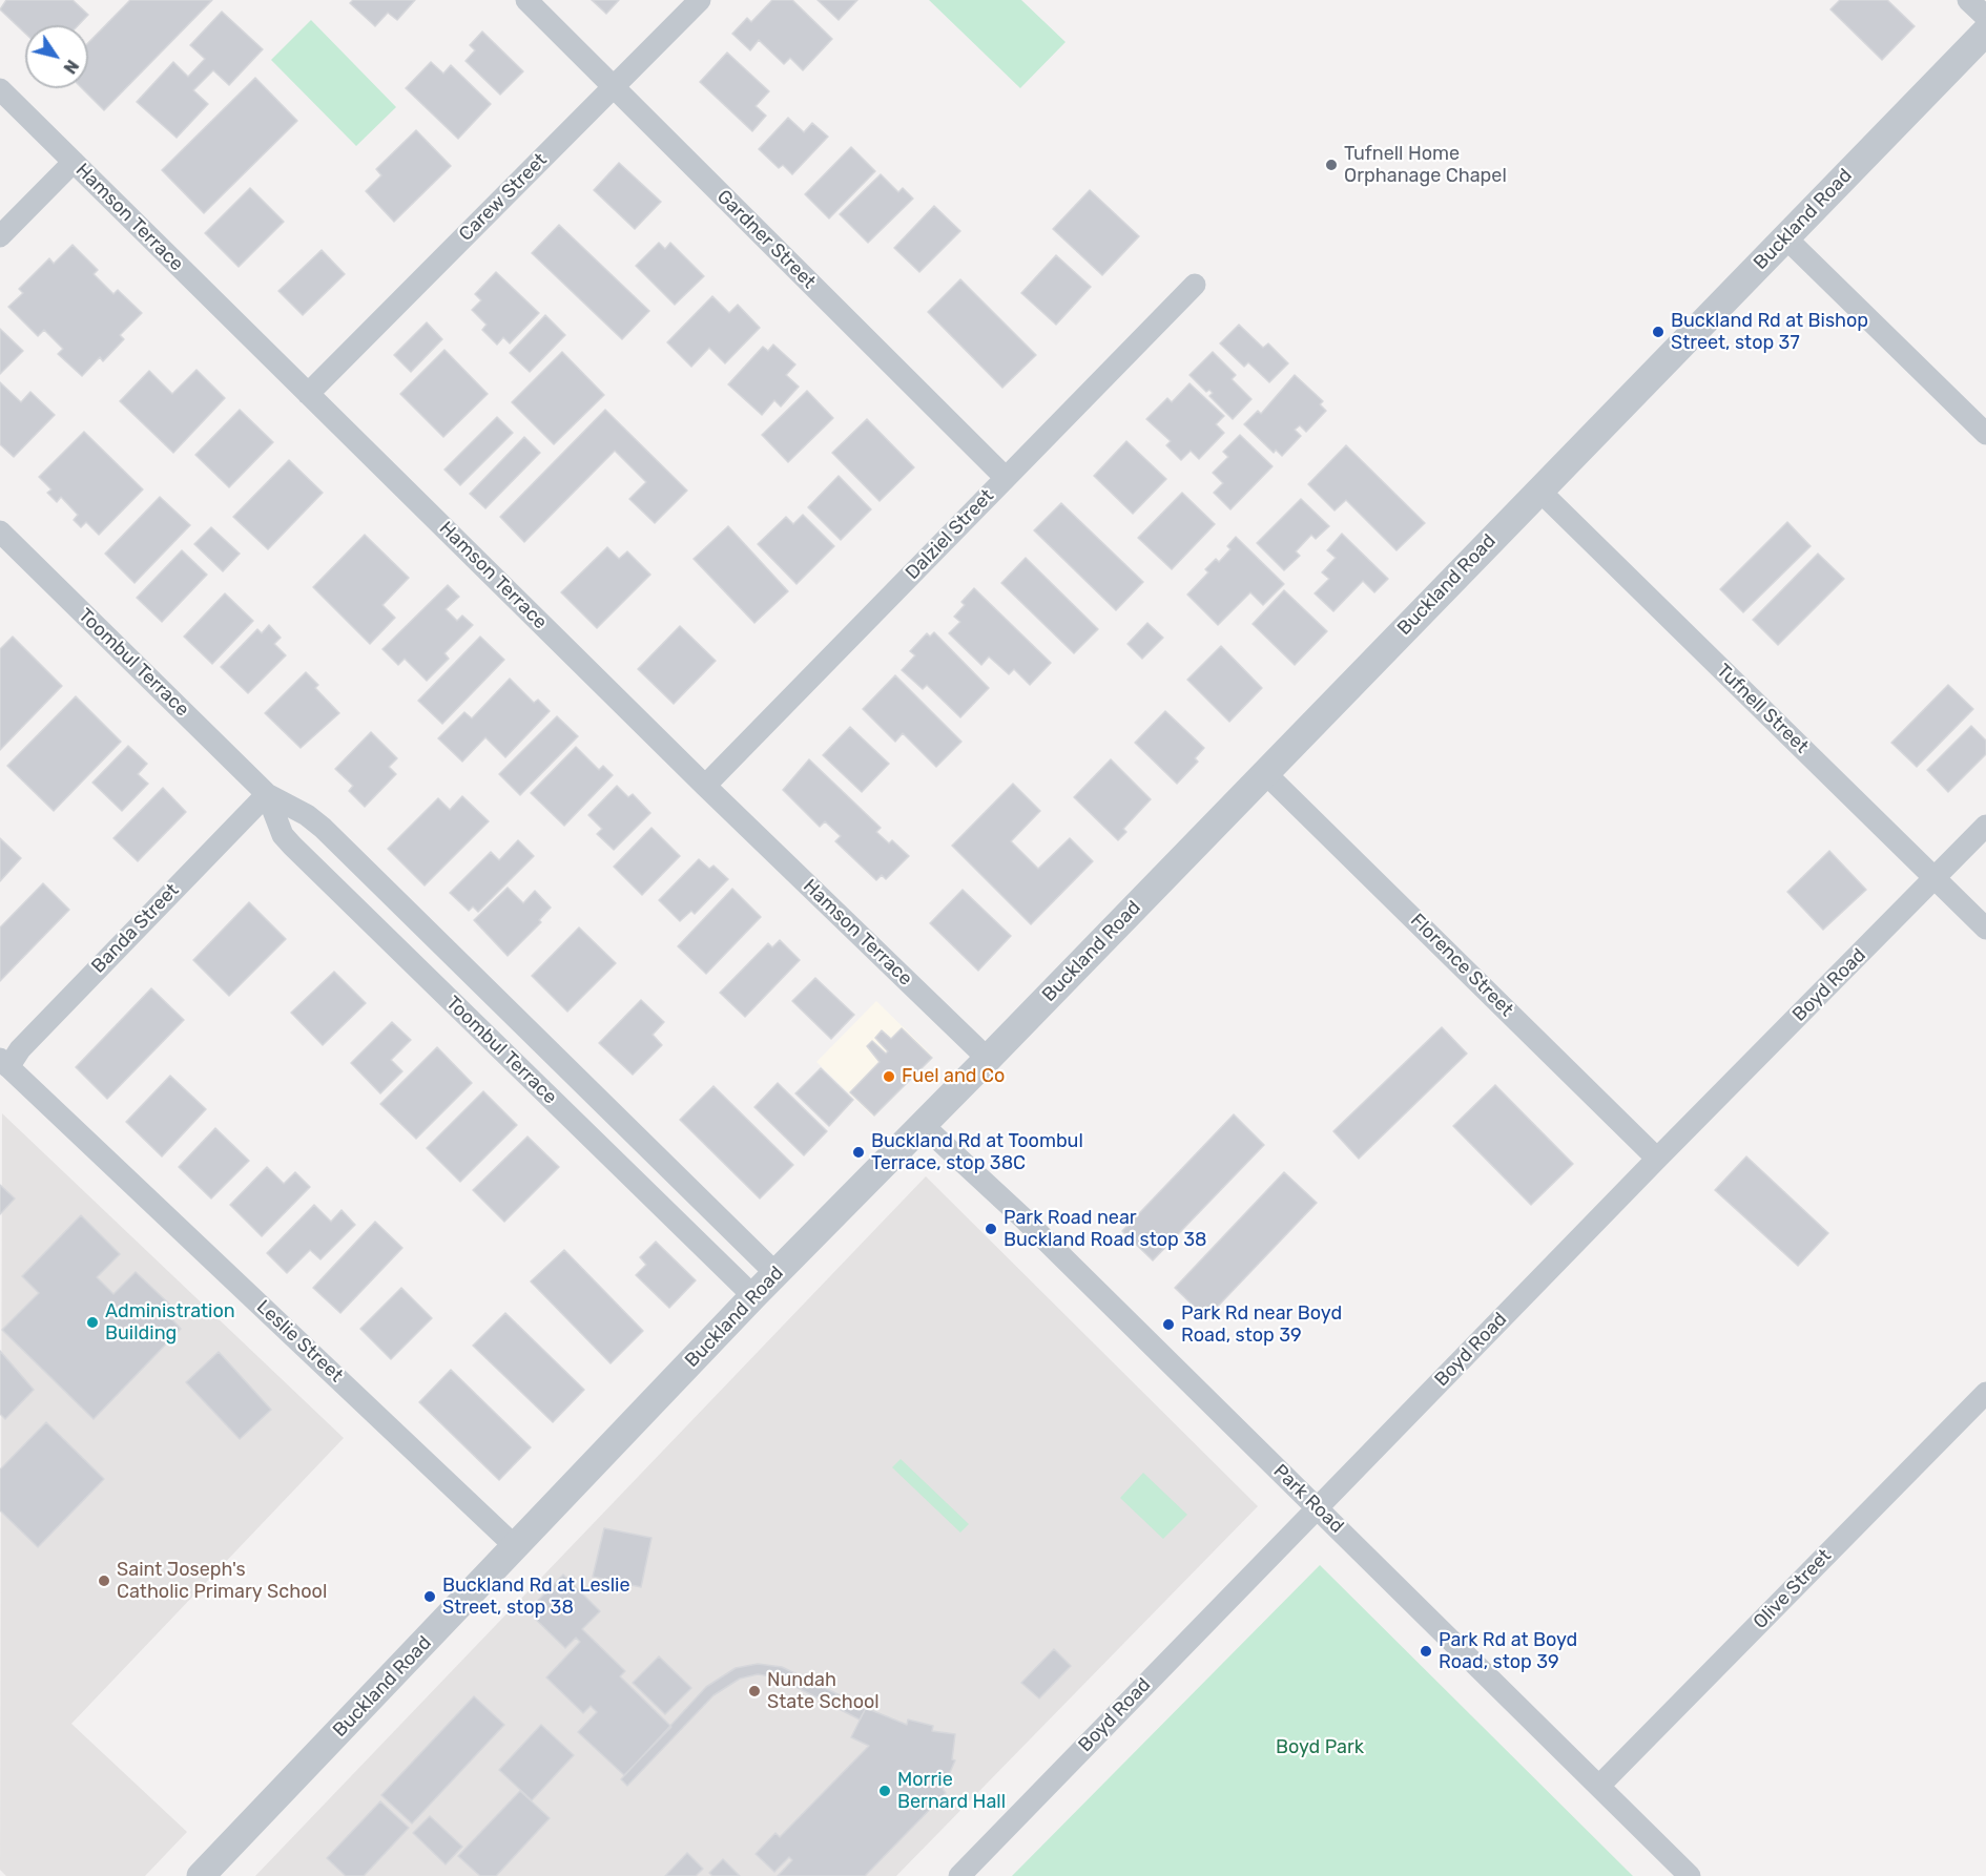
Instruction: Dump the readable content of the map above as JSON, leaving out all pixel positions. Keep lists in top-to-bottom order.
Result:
{
  "streets": {
    "street": [
      "Carew Street",
      "Hamson Terrace",
      "Buckland Road",
      "Gardner Street",
      "Dalziel Street",
      "Toombul Terrace",
      "Tufnell Street",
      "Banda Street",
      "Florence Street",
      "Boyd Road",
      "Leslie Street",
      "Park Road",
      "Olive Street"
    ]
  },
  "crossings": [
    ["Carew Street", "Hamson Terrace"],
    ["Carew Street", "Gardner Street"],
    ["Hamson Terrace", "Buckland Road"],
    ["Hamson Terrace", "Dalziel Street"],
    ["Buckland Road", "Toombul Terrace"],
    ["Buckland Road", "Tufnell Street"],
    ["Buckland Road", "Florence Street"],
    ["Buckland Road", "Leslie Street"],
    ["Buckland Road", "Park Road"],
    ["Gardner Street", "Dalziel Street"],
    ["Toombul Terrace", "Banda Street"],
    ["Tufnell Street", "Boyd Road"],
    ["Banda Street", "Leslie Street"],
    ["Florence Street", "Boyd Road"],
    ["Boyd Road", "Park Road"],
    ["Park Road", "Olive Street"]
  ],
  "parks": ["Boyd Park"],
  "places": [
    "Tufnell Home Orphanage Chapel",
    "Buckland Rd at Bishop Street, stop 37",
    "Fuel and Co",
    "Buckland Rd at Toombul Terrace, stop 38C",
    "Park Road near Buckland Road stop 38",
    "Administration Building",
    "Park Rd near Boyd Road, stop 39",
    "Saint Joseph's Catholic Primary School",
    "Buckland Rd at Leslie Street, stop 38",
    "Park Rd at Boyd Road, stop 39",
    "Nundah State School",
    "Morrie Bernard Hall"
  ],
  "north": "bottom right"
}
